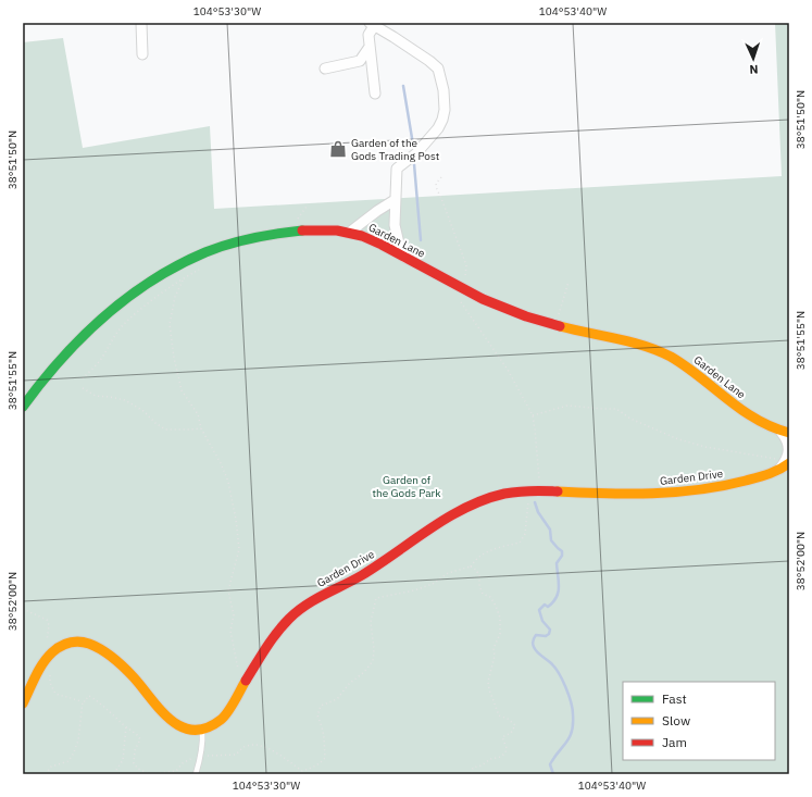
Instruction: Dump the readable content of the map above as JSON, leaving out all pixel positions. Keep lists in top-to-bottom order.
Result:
{
  "streets": {
    "street": ["Garden Lane", "Garden Drive"]
  },
  "crossings": [
    ["Garden Lane", "Garden Drive"]
  ],
  "parks": ["Garden of the Gods Park"],
  "places": {
    "shop": ["Garden of the Gods Trading Post"]
  },
  "legend": ["Fast", "Slow", "Jam"],
  "north": "bottom",
  "coordinates": [
    "104°53'30\"W",
    "104°53'40\"W",
    "38°51'50\"N",
    "38°51'55\"N",
    "38°52'00\"N"
  ]
}
